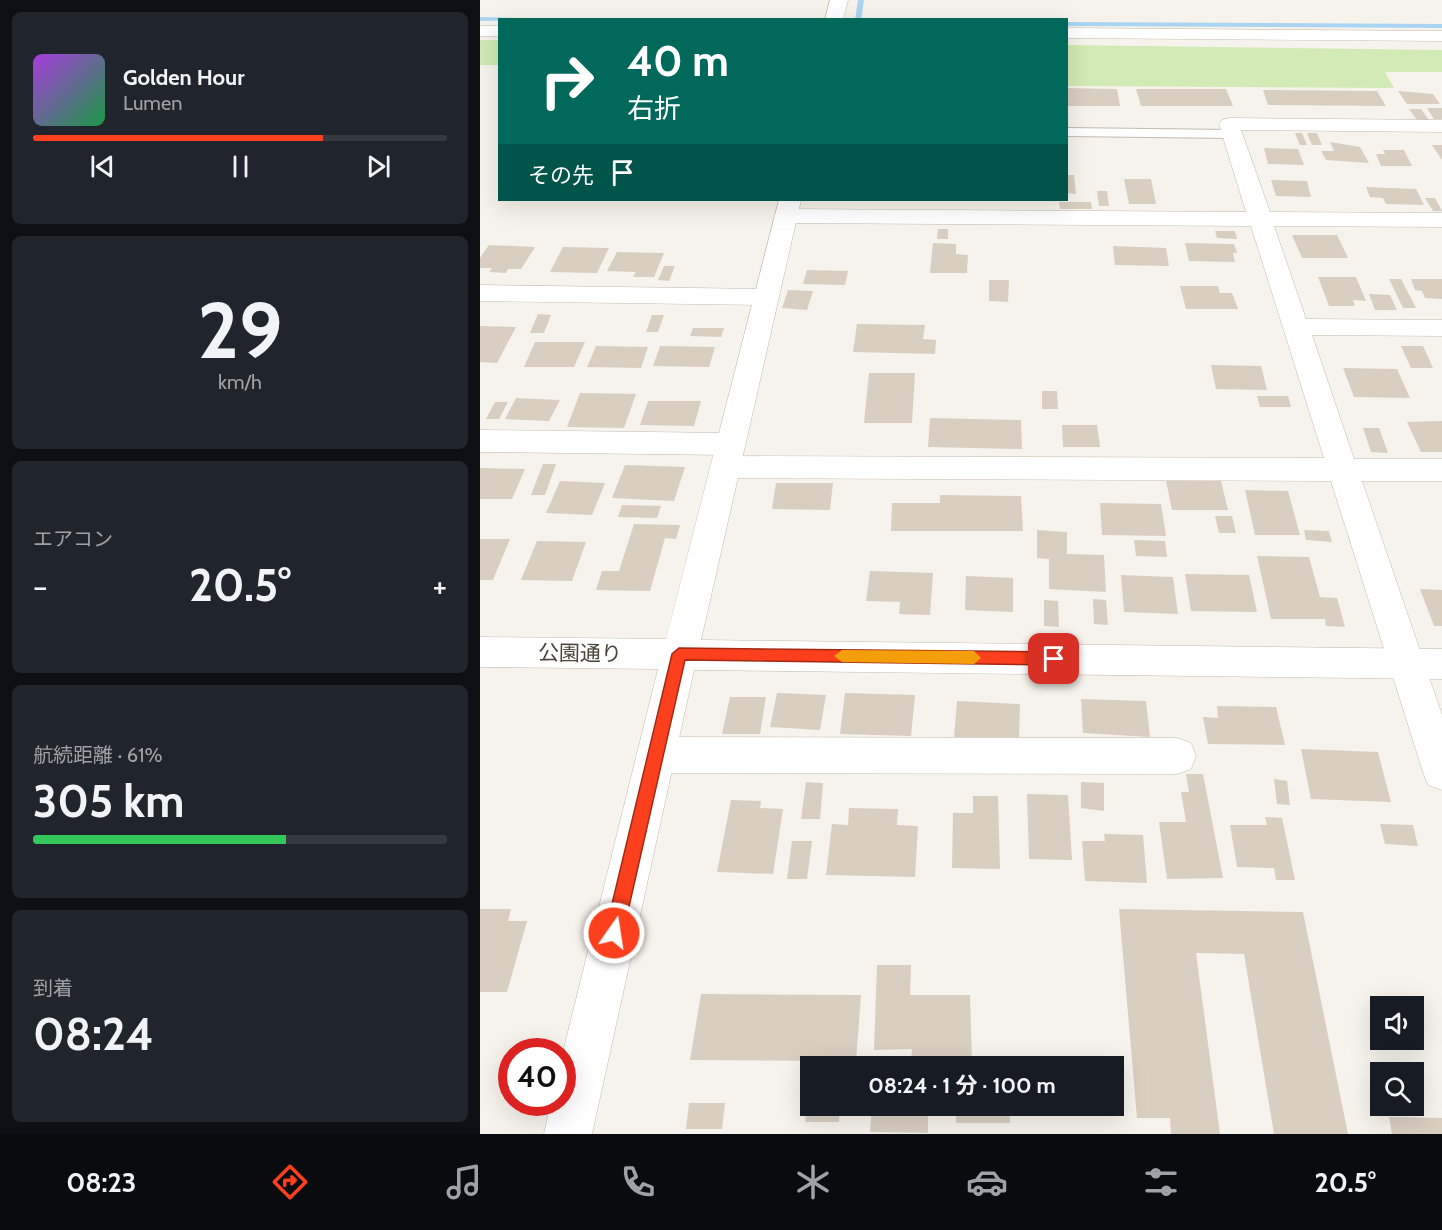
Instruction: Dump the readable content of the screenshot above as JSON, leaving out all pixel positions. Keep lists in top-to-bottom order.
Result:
{
  "streets": {
    "street": ["公園通り"]
  },
  "page": {
    "turn": ["40 m", "右折"],
    "song": ["Golden Hour", "Lumen"],
    "then": "その先",
    "tile": [
      ["29", "km/h"],
      "エアコン",
      ["航続距離 · 61%", "305 km"],
      ["到着", "08:24"]
    ],
    "heat": ["−", "20.5°", "+"],
    "limit": "40",
    "trip": "08:24 · 1 分 · 100 m",
    "tabs": ["08:23", "20.5°"]
  }
}
